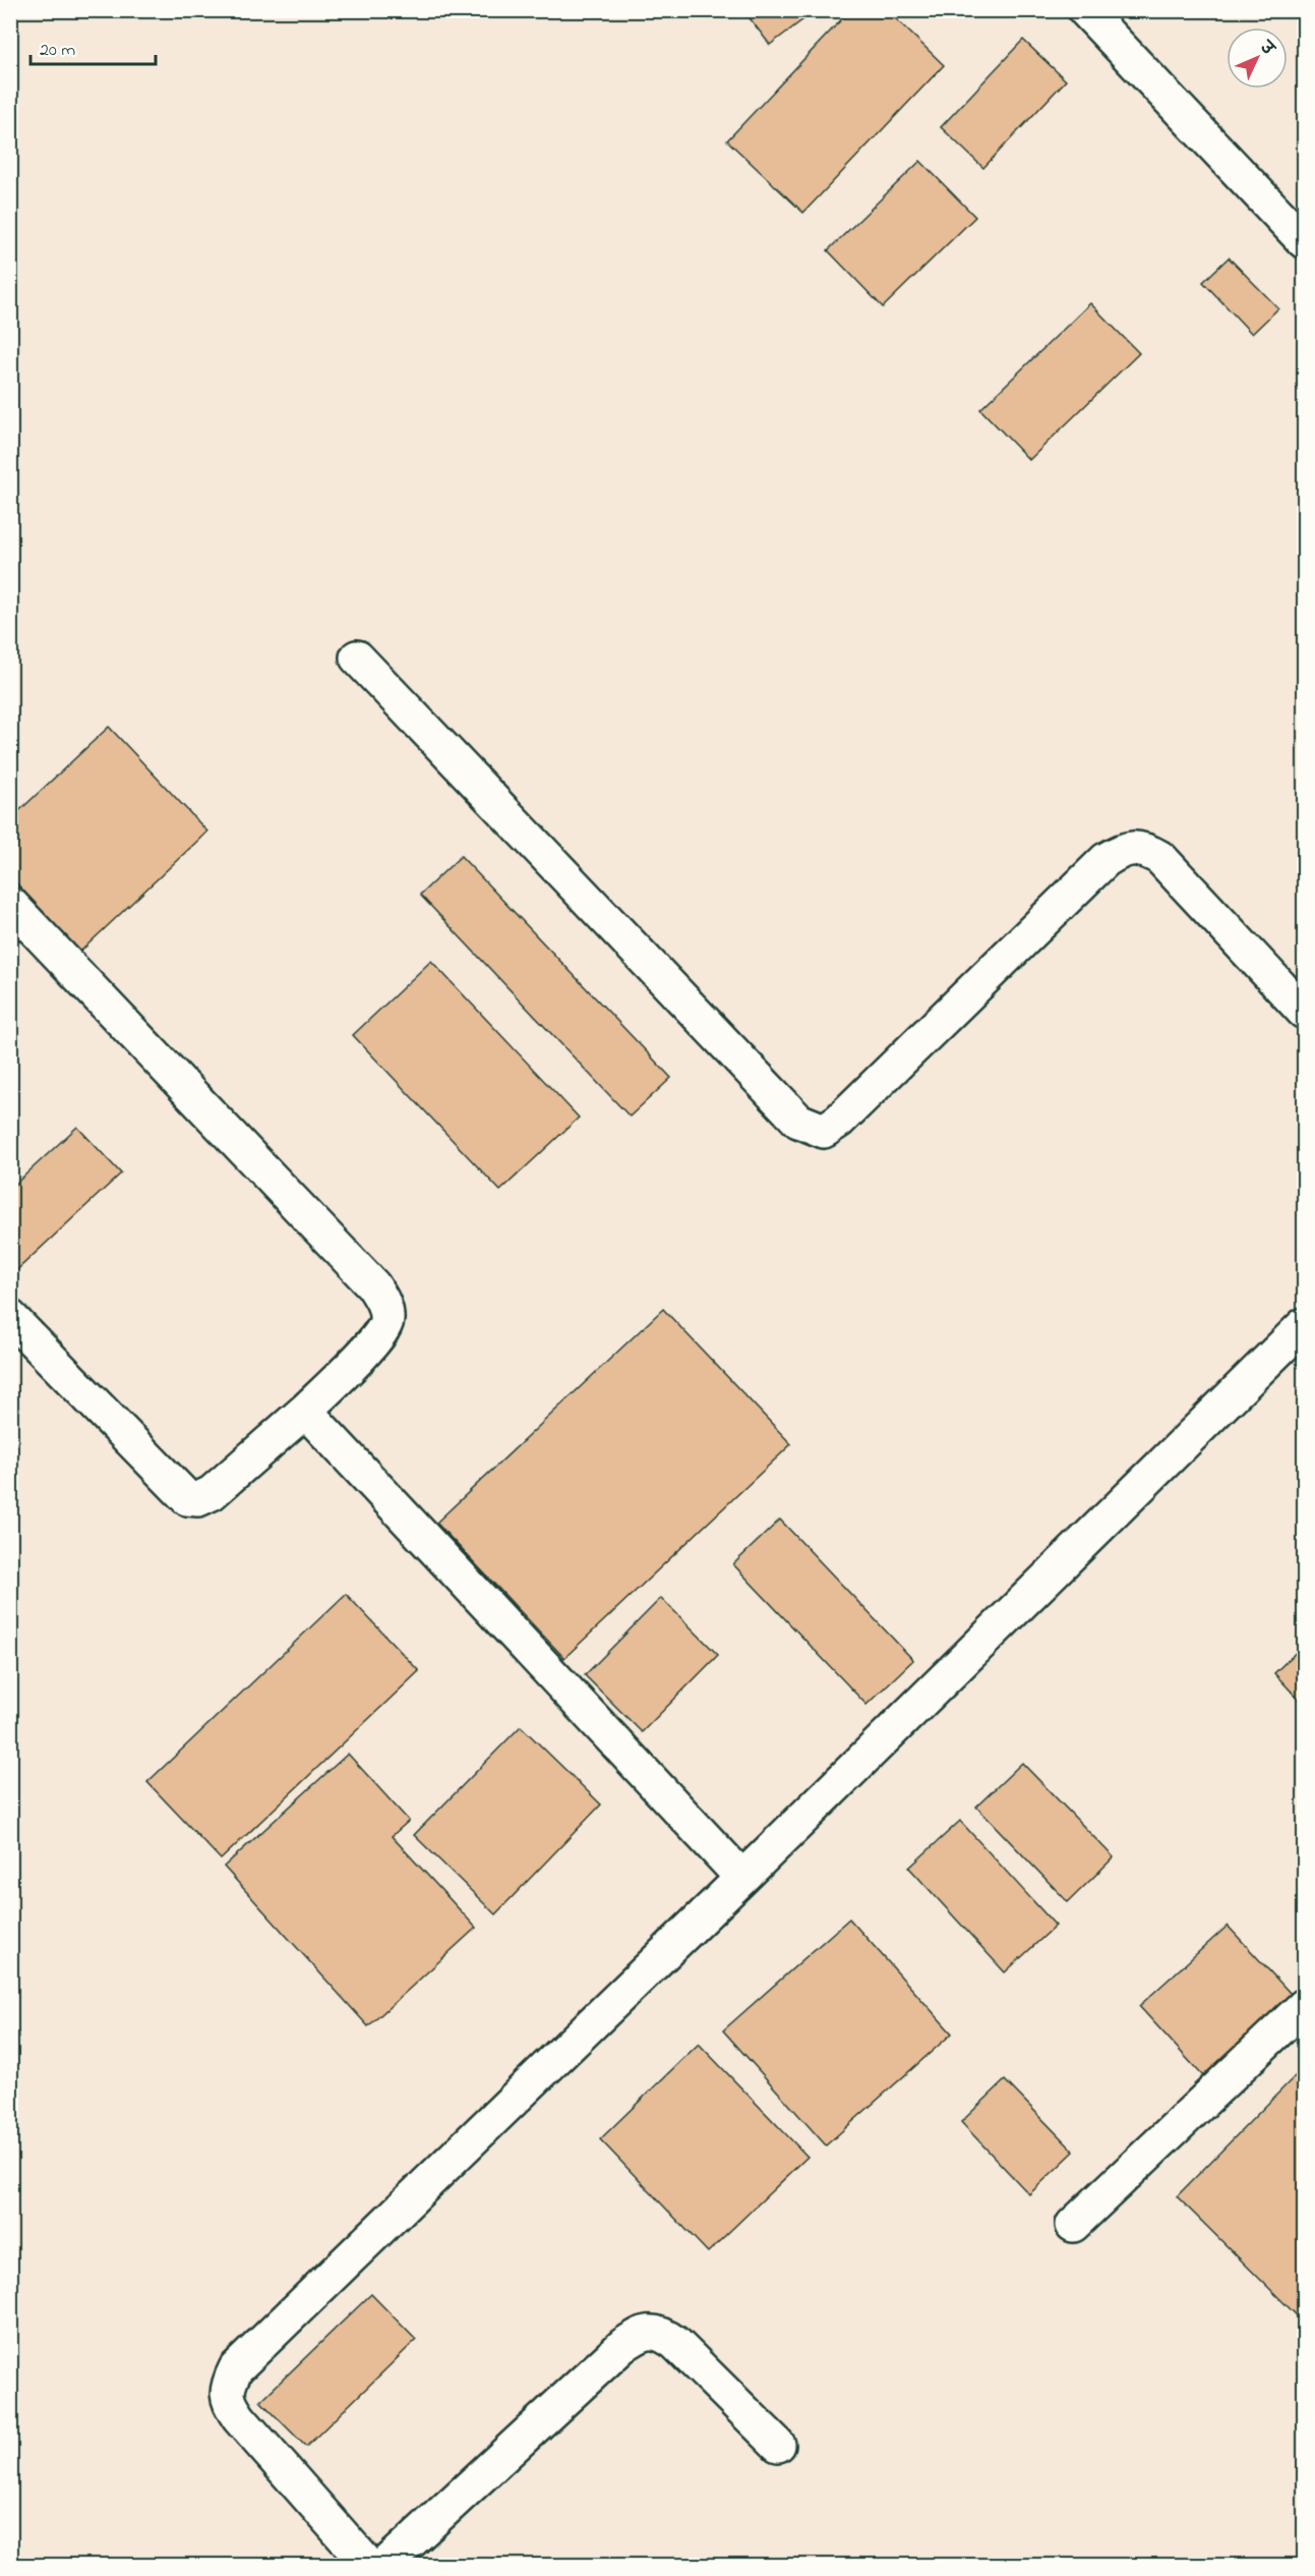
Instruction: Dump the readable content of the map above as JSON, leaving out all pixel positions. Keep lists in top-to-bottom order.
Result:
{
  "scale_bar": "20 m",
  "north": "top right"
}
